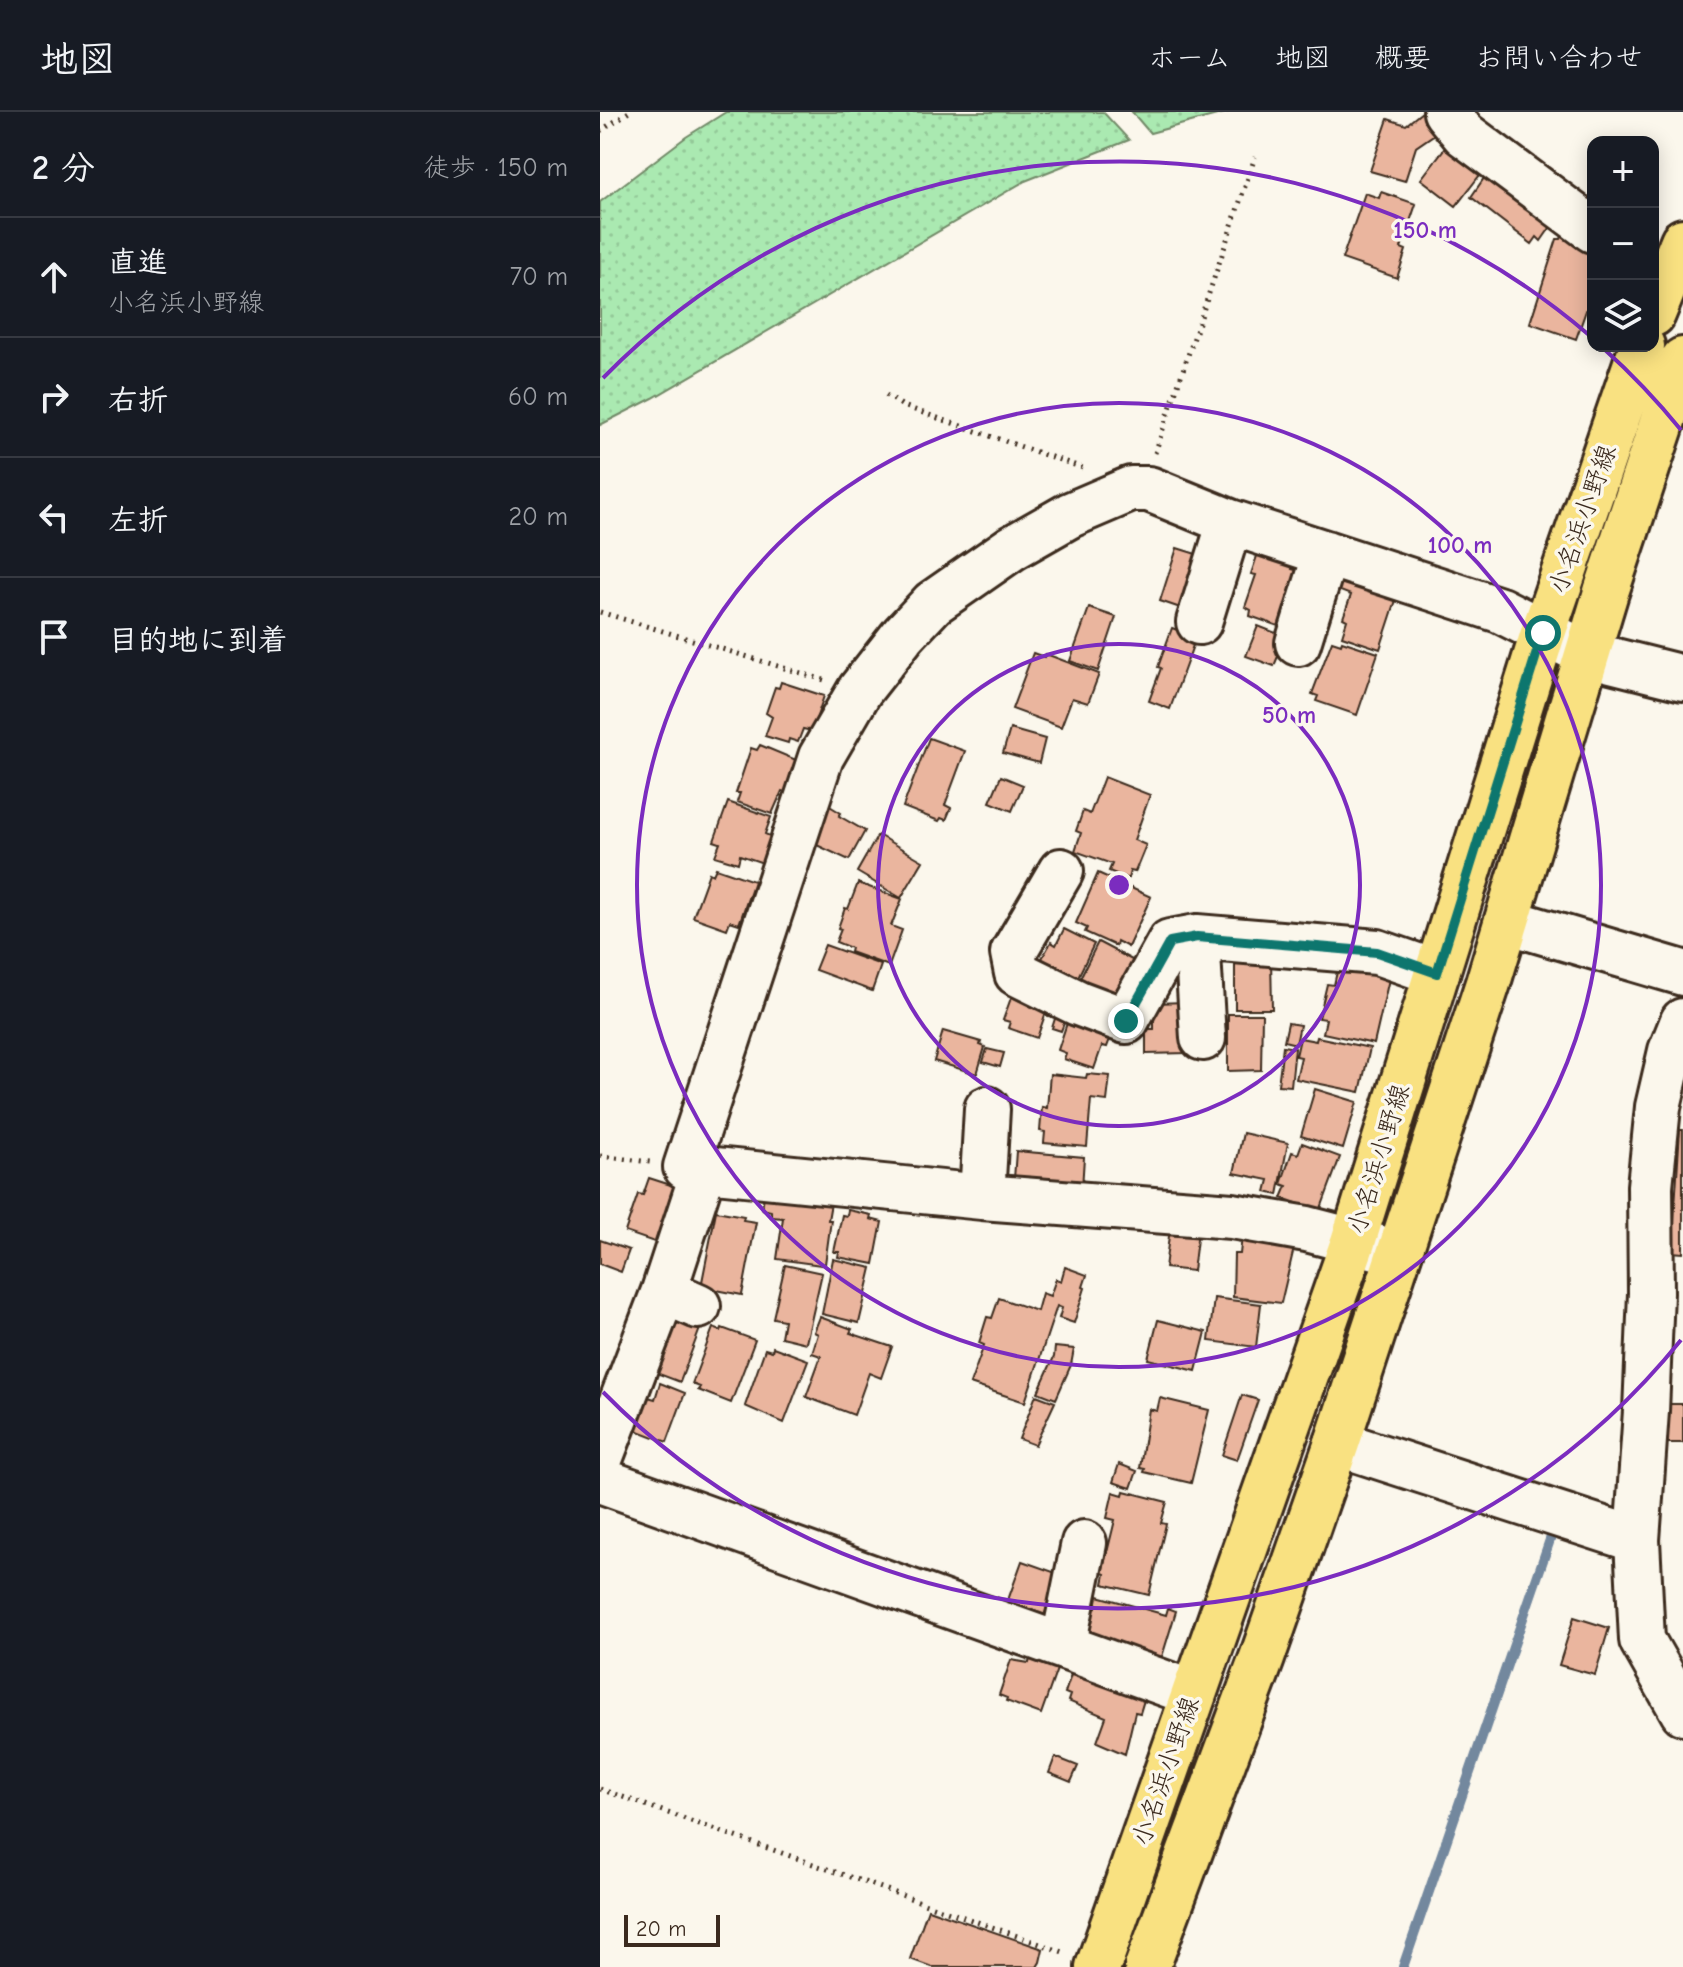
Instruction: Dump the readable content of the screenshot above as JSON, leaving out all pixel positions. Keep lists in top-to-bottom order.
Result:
{
  "streets": {
    "main road": ["小名浜小野線"]
  },
  "scale_bar": "20 m",
  "page": {
    "header": "地図",
    "nav": [
      "ホーム",
      "地図",
      "概要",
      "お問い合わせ"
    ],
    "heading": ["2 分", "徒歩 · 150 m"],
    "map_buttons": ["+", "−"],
    "list": [
      ["直進", "小名浜小野線", "70 m"],
      ["右折", "60 m"],
      ["左折", "20 m"],
      "目的地に到着"
    ],
    "scale": "20 m"
  },
  "rings": ["150 m", "100 m", "50 m"]
}
